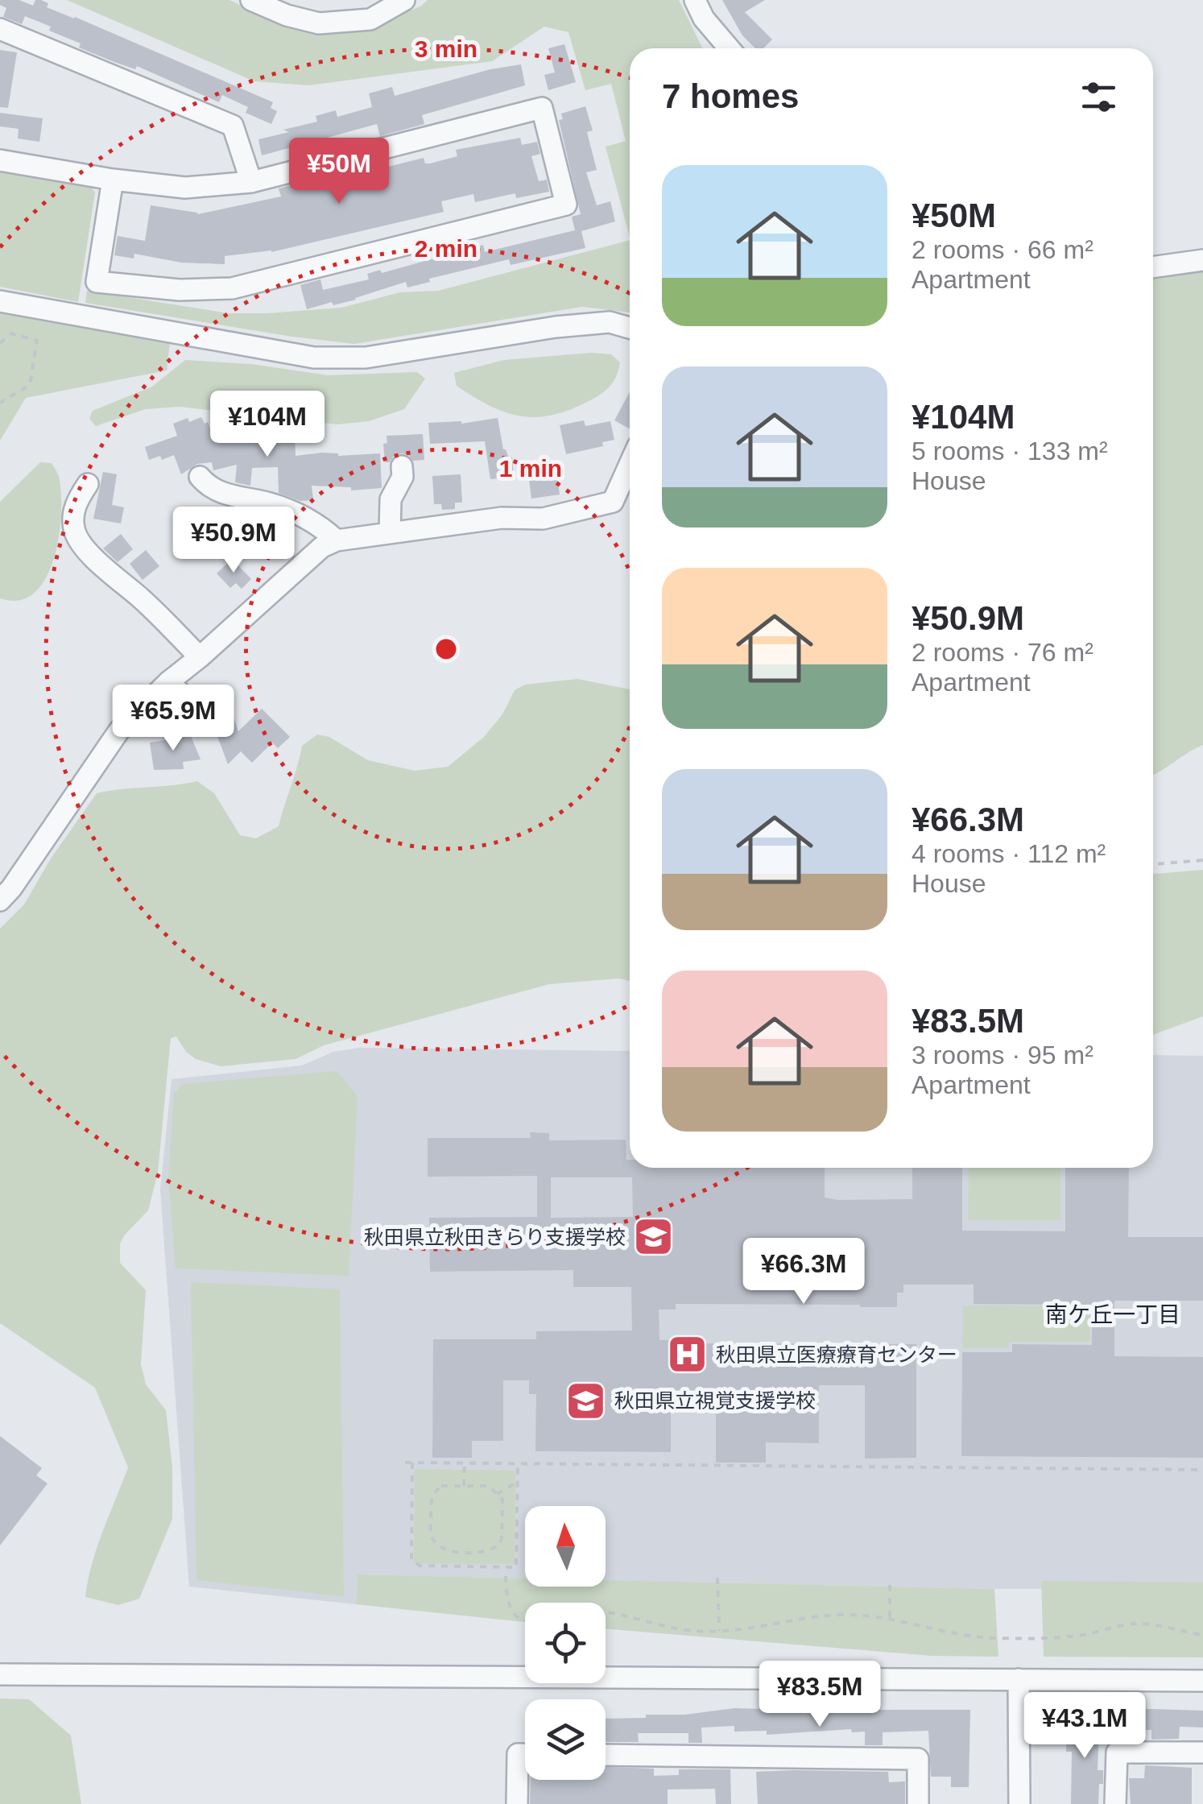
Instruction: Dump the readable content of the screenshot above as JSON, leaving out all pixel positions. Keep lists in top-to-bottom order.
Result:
{
  "districts": ["南ケ丘一丁目"],
  "places": {
    "school or university": ["秋田県立秋田きらり支援学校", "秋田県立視覚支援学校"],
    "hospital": ["秋田県立医療療育センター"]
  },
  "north": "top",
  "page": {
    "heading": "7 homes",
    "price": [
      "¥50M",
      "¥104M",
      "¥50.9M",
      "¥65.9M",
      "¥66.3M",
      "¥83.5M",
      "¥43.1M"
    ],
    "list": [
      {
        "name": "¥50M",
        "note": "2 rooms · 66 m² · Apartment"
      },
      {
        "name": "¥104M",
        "note": "5 rooms · 133 m² · House"
      },
      {
        "name": "¥50.9M",
        "note": "2 rooms · 76 m² · Apartment"
      },
      {
        "name": "¥66.3M",
        "note": "4 rooms · 112 m² · House"
      },
      {
        "name": "¥83.5M",
        "note": "3 rooms · 95 m² · Apartment"
      }
    ]
  },
  "rings": ["3 min", "2 min", "1 min"]
}
